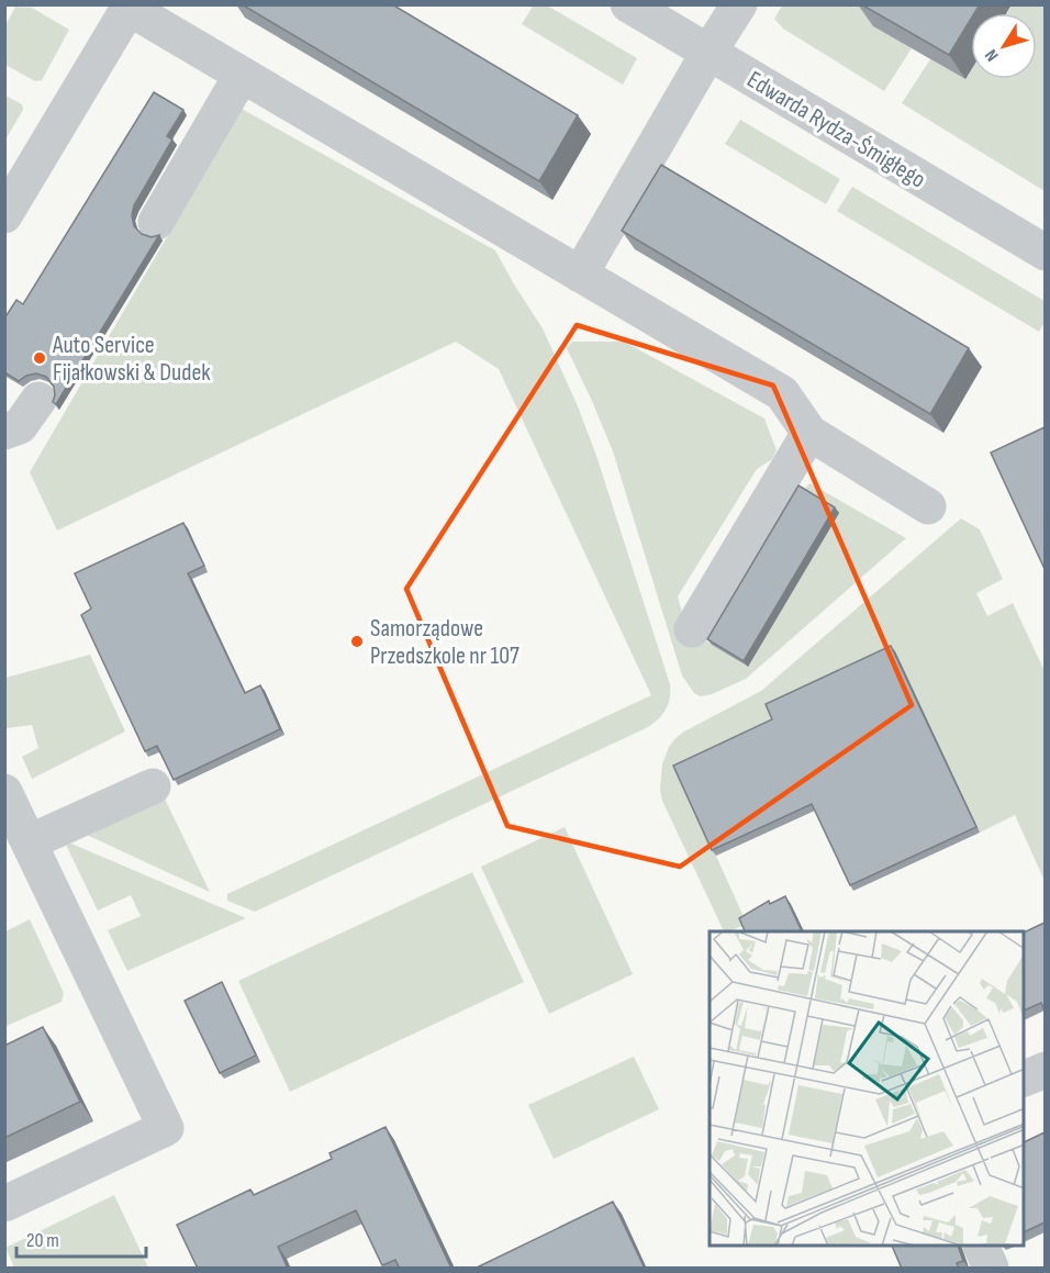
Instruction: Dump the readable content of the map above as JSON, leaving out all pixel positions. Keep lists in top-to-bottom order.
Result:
{
  "streets": {
    "street": ["Edwarda Rydza-Śmigłego"]
  },
  "places": ["Auto Service Fijałkowski & Dudek", "Samorządowe Przedszkole nr 107"],
  "scale_bar": "20 m",
  "north": "bottom left"
}
